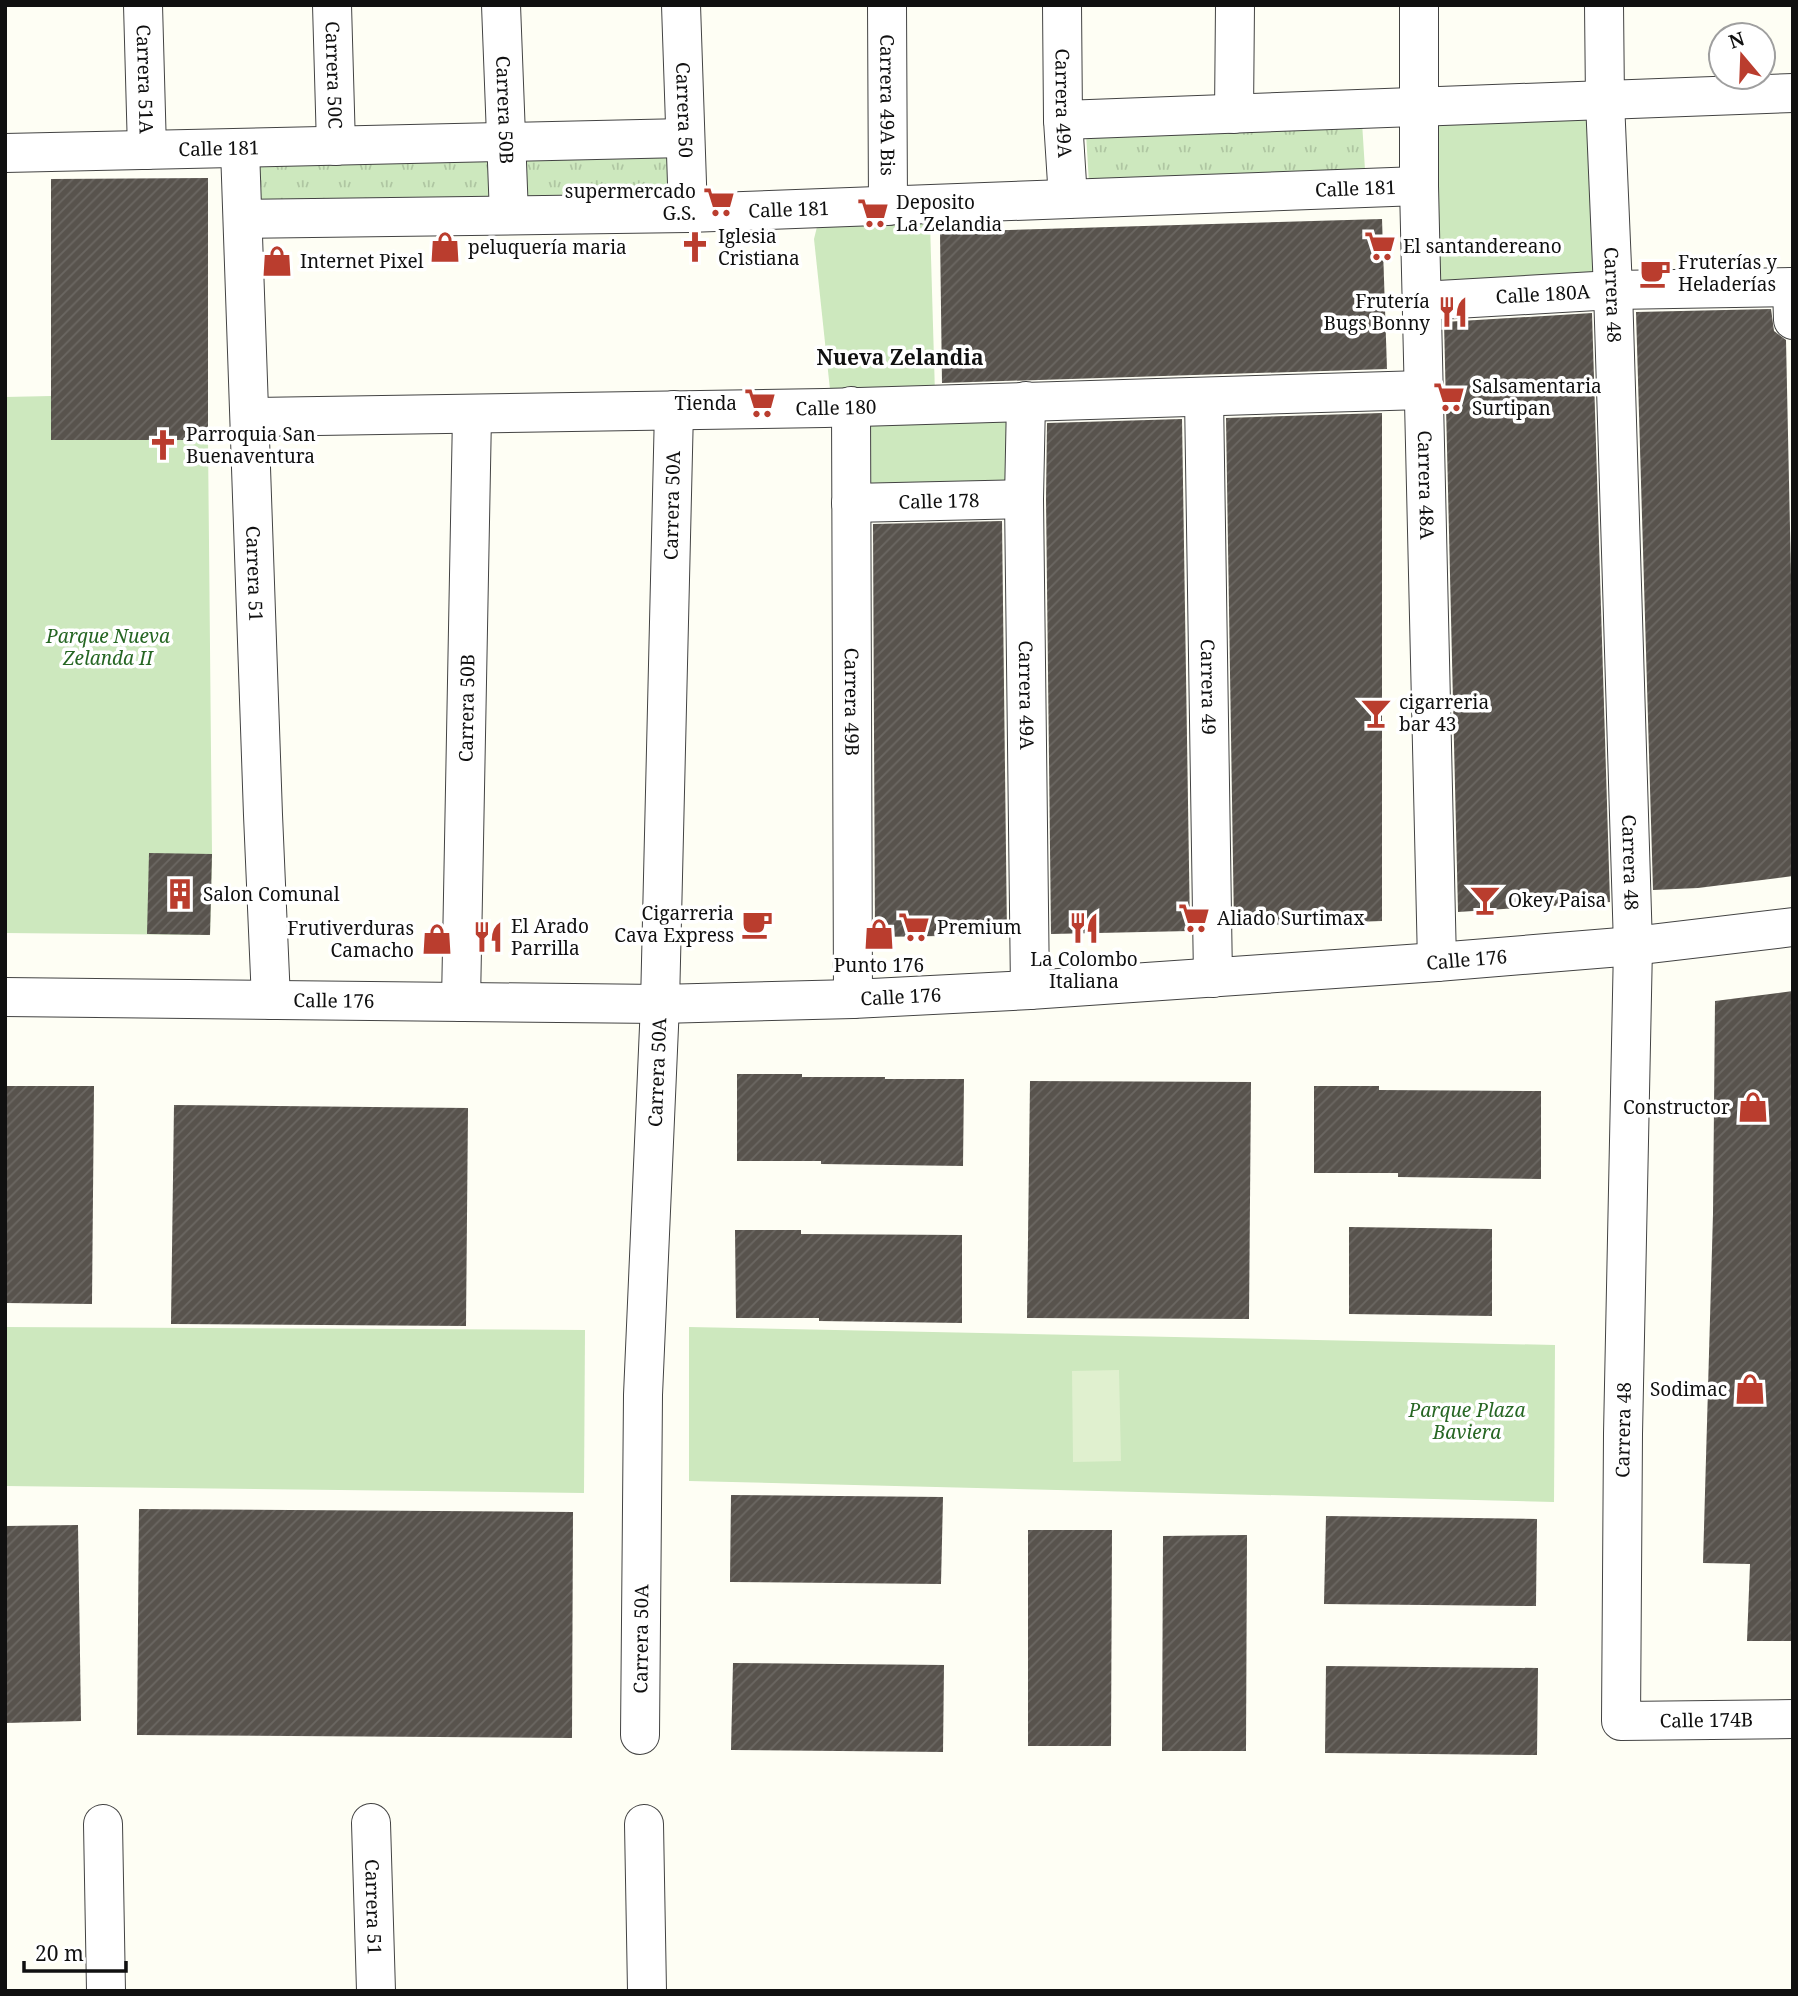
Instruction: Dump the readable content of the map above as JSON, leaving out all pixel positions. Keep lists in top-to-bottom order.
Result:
{
  "streets": {
    "street": [
      "Carrera 50C",
      "Carrera 51A",
      "Carrera 49A",
      "Carrera 49A Bis",
      "Carrera 50",
      "Carrera 50B",
      "Calle 181",
      "Calle 180A",
      "Carrera 48",
      "Calle 180",
      "Carrera 48A",
      "Calle 178",
      "Carrera 50A",
      "Carrera 51",
      "Carrera 49",
      "Carrera 49B",
      "Calle 176",
      "Calle 174B"
    ]
  },
  "crossings": [
    ["Carrera 50C", "Calle 181"],
    ["Carrera 51A", "Calle 181"],
    ["Carrera 49A", "Calle 181"],
    ["Carrera 49A", "Calle 180"],
    ["Carrera 49A", "Calle 178"],
    ["Carrera 49A", "Calle 176"],
    ["Carrera 49A Bis", "Calle 181"],
    ["Carrera 50", "Calle 181"],
    ["Carrera 50B", "Calle 181"],
    ["Carrera 50B", "Calle 180"],
    ["Carrera 50B", "Calle 176"],
    ["Calle 181", "Carrera 48A"],
    ["Calle 181", "Carrera 51"],
    ["Calle 180A", "Carrera 48"],
    ["Calle 180A", "Carrera 48A"],
    ["Carrera 48", "Calle 176"],
    ["Carrera 48", "Calle 174B"],
    ["Calle 180", "Carrera 48A"],
    ["Calle 180", "Carrera 50A"],
    ["Calle 180", "Carrera 51"],
    ["Calle 180", "Carrera 49"],
    ["Calle 180", "Carrera 49B"],
    ["Carrera 48A", "Calle 176"],
    ["Calle 178", "Carrera 49B"],
    ["Carrera 50A", "Calle 176"],
    ["Carrera 51", "Calle 176"],
    ["Carrera 49", "Calle 176"],
    ["Carrera 49B", "Calle 176"]
  ],
  "districts": ["Nueva Zelandia"],
  "parks": ["Parque Nueva Zelanda II", "Parque Plaza Baviera"],
  "places": {
    "supermarket": [
      "supermercado G.S.",
      "Deposito La Zelandia",
      "El santandereano",
      "Salsamentaria Surtipan",
      "Tienda",
      "Aliado Surtimax",
      "Premium"
    ],
    "shop": [
      "peluquería maria",
      "Internet Pixel",
      "Punto 176",
      "Frutiverduras Camacho",
      "Constructor",
      "Sodimac"
    ],
    "church": ["Iglesia Cristiana", "Parroquia San Buenaventura"],
    "cafe": ["Fruterías y Heladerías", "Cigarreria Cava Express"],
    "restaurant": ["Frutería Bugs Bonny", "La Colombo Italiana", "El Arado Parrilla"],
    "bar": ["cigarreria bar 43", "Okey Paisa"],
    "building": ["Salon Comunal"]
  },
  "scale_bar": "20 m",
  "north": "top"
}
